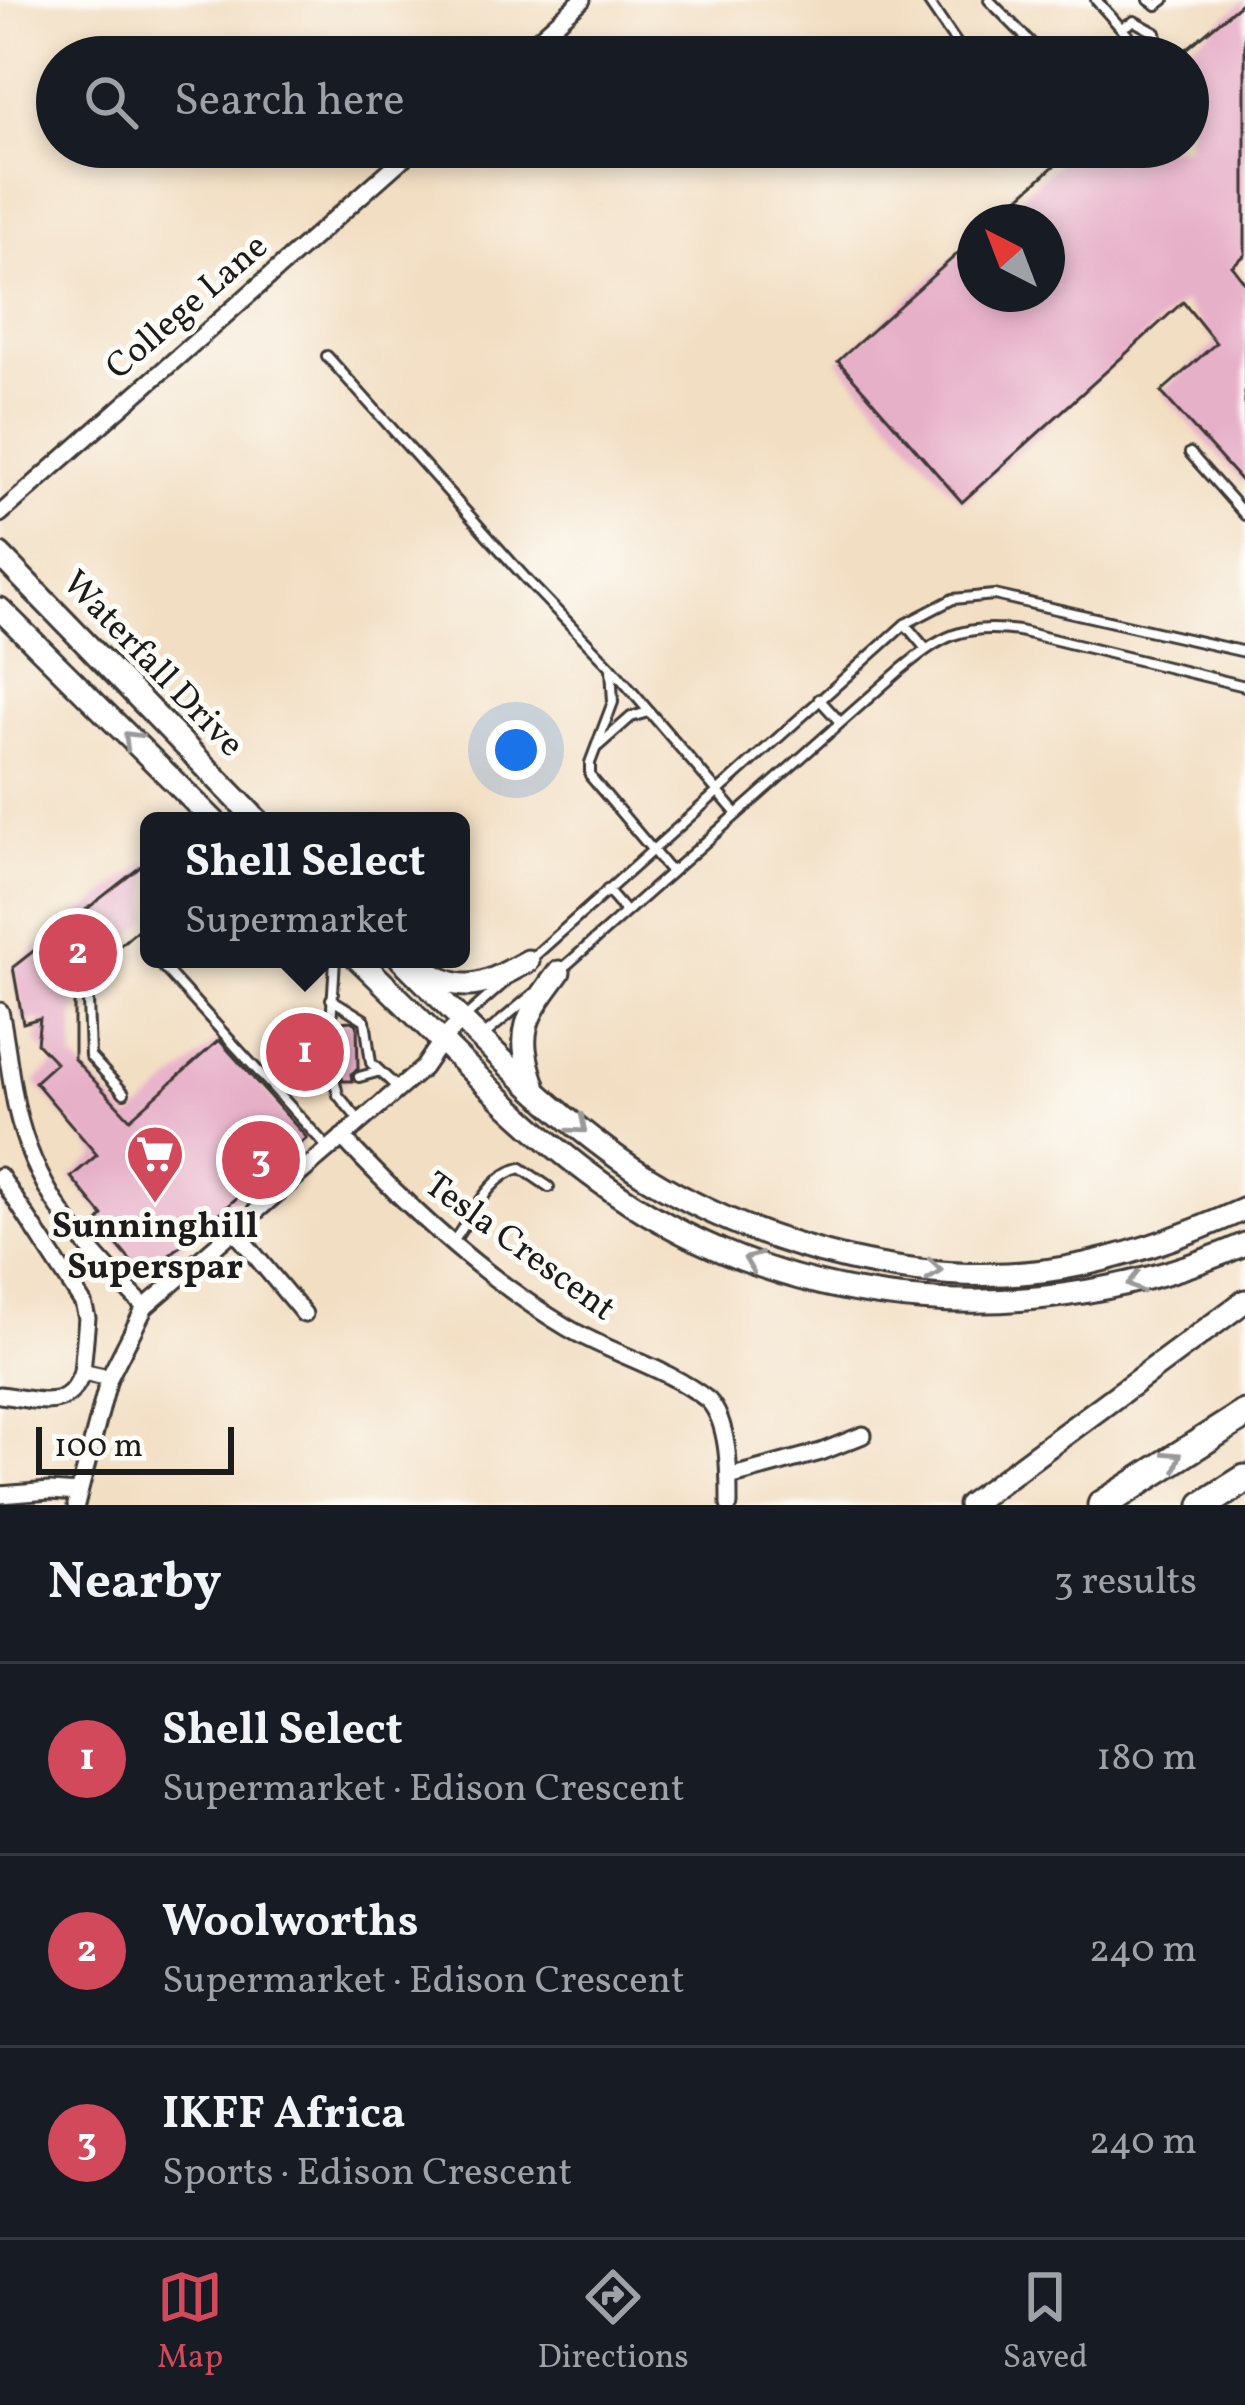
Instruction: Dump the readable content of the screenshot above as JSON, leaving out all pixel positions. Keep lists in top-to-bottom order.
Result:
{
  "streets": {
    "main road": ["Waterfall Drive"],
    "street": ["College Lane", "Tesla Crescent"]
  },
  "places": {
    "supermarket": ["Sunninghill Superspar"]
  },
  "scale_bar": "100 m",
  "north": "top left",
  "page": {
    "search": "Search here",
    "popup": ["Shell Select", "Supermarket"],
    "pins": ["2", "1", "3"],
    "scale": "100 m",
    "heading": ["Nearby", "3 results"],
    "list": [
      {
        "mark": "1",
        "name": "Shell Select",
        "note": "Supermarket · Edison Crescent",
        "value": "180 m"
      },
      {
        "mark": "2",
        "name": "Woolworths",
        "note": "Supermarket · Edison Crescent",
        "value": "240 m"
      },
      {
        "mark": "3",
        "name": "IKFF Africa",
        "note": "Sports · Edison Crescent",
        "value": "240 m"
      }
    ],
    "nav": ["Map", "Directions", "Saved"]
  }
}
